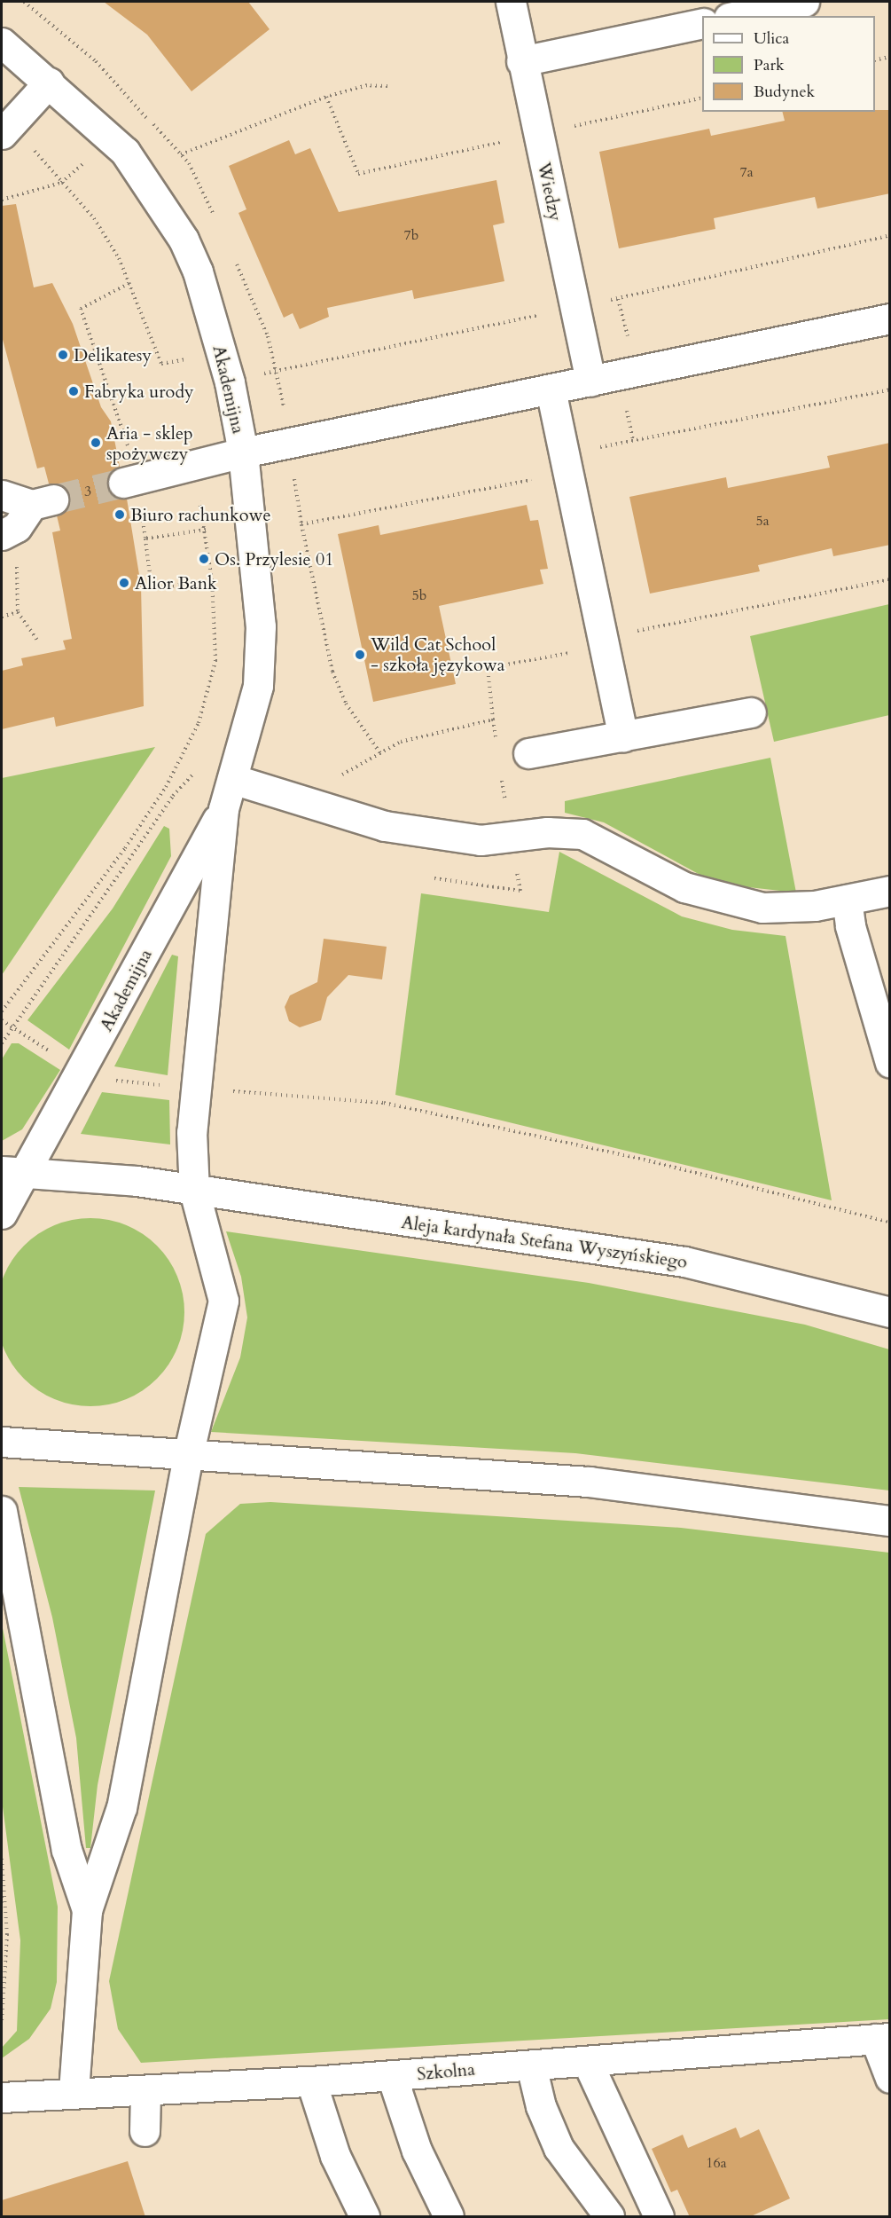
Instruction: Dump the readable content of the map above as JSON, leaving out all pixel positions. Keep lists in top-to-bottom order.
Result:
{
  "streets": {
    "street": [
      "Wiedzy",
      "Akademijna",
      "Aleja kardynała Stefana Wyszyńskiego",
      "Szkolna"
    ]
  },
  "crossings": [
    ["Akademijna", "Aleja kardynała Stefana Wyszyńskiego"]
  ],
  "places": [
    "Delikatesy",
    "Fabryka urody",
    "Aria - sklep spożywczy",
    "Biuro rachunkowe",
    "Os. Przylesie 01",
    "Alior Bank",
    "Wild Cat School - szkoła językowa"
  ],
  "house_numbers": [
    "7a",
    "7b",
    "3",
    "5a",
    "5b",
    "16a"
  ],
  "legend": ["Ulica", "Park", "Budynek"]
}
